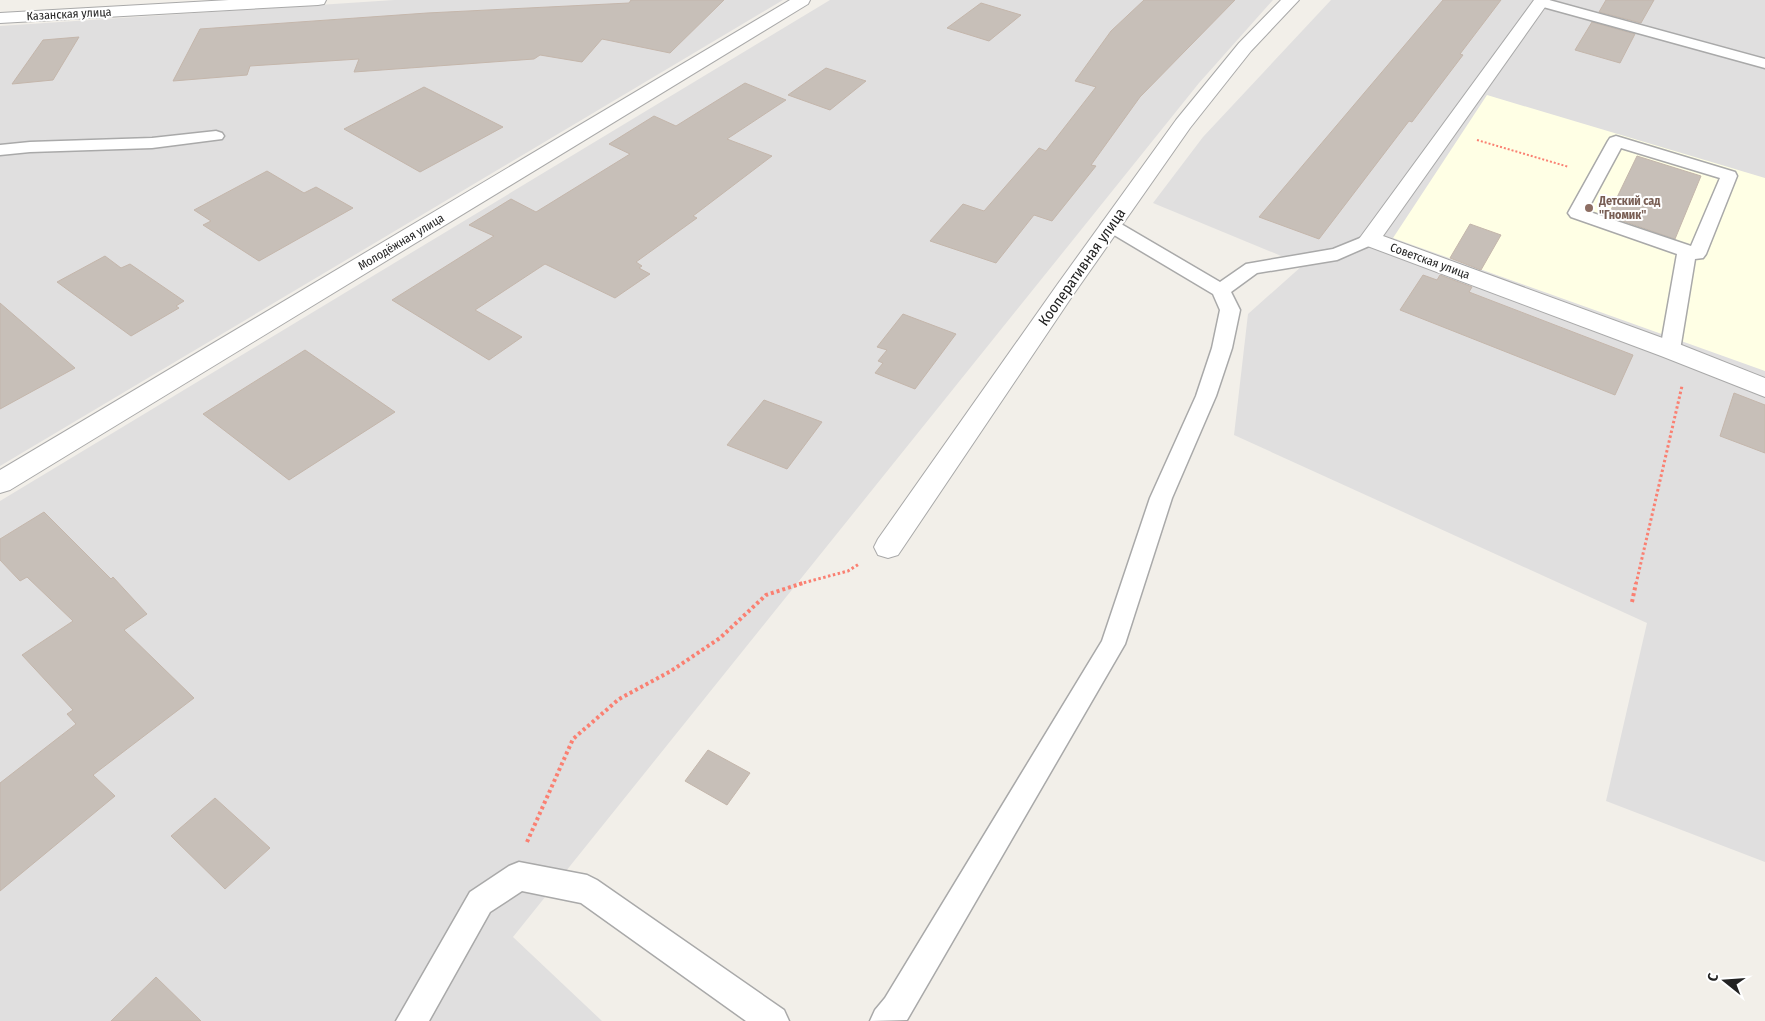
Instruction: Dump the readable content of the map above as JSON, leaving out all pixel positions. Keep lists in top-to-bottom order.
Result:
{
  "streets": {
    "street": [
      "Казанская улица",
      "Молодёжная улица",
      "Советская улица",
      "Кооперативная улица"
    ]
  },
  "places": ["Детский сад \"Гномик\""],
  "north": "left"
}
